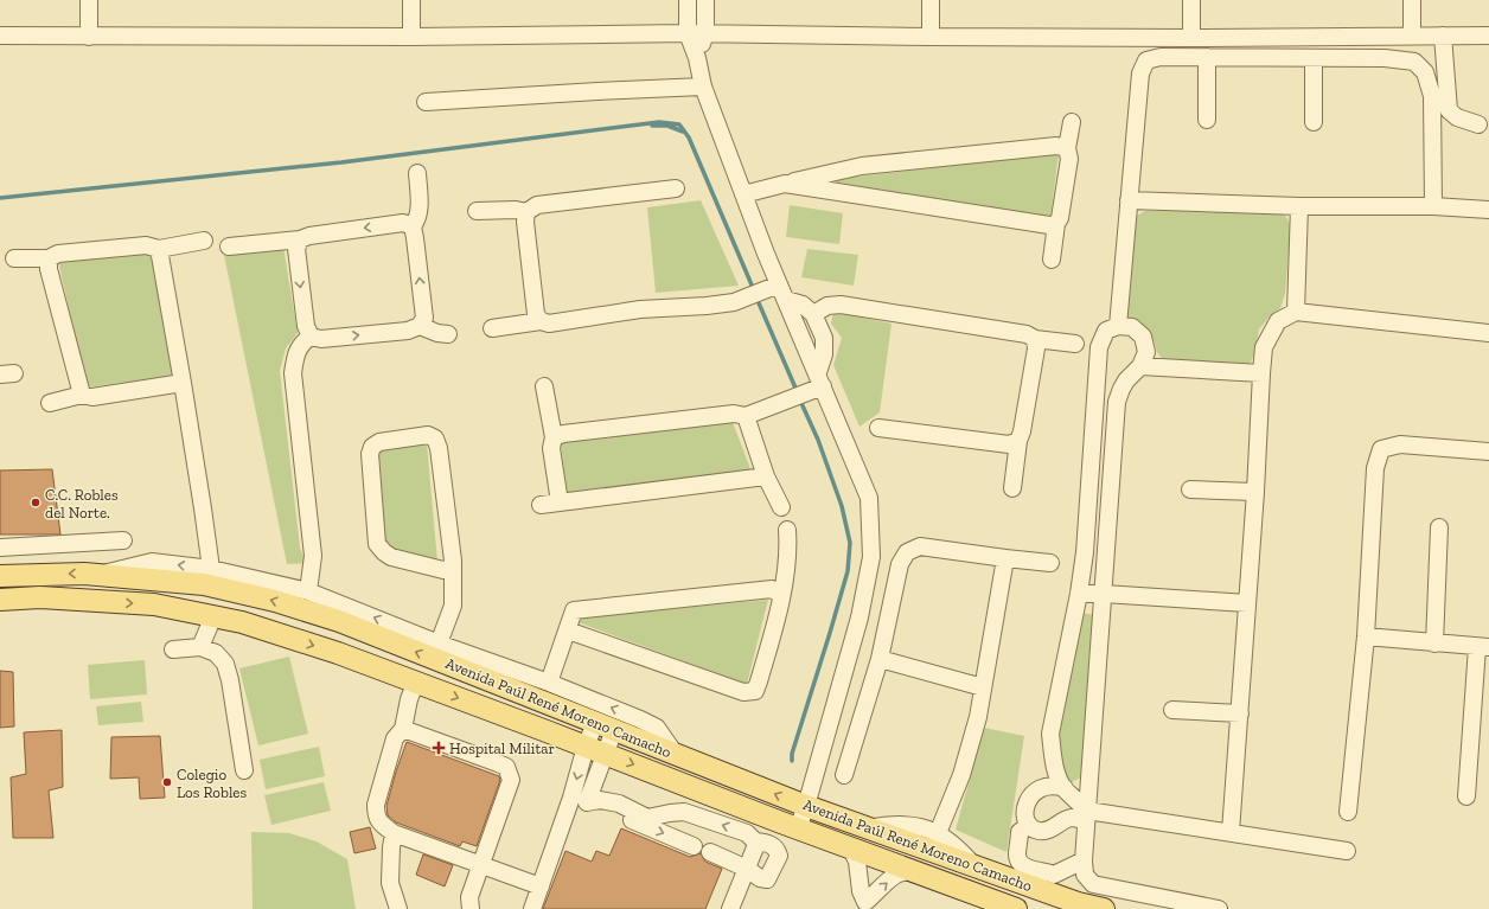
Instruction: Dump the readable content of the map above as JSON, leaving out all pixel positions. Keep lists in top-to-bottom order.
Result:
{
  "streets": {
    "main road": ["Avenida Paúl René Moreno Camacho"]
  },
  "places": {
    "other": ["C.C. Robles del Norte.", "Colegio Los Robles"],
    "health": ["Hospital Militar"]
  }
}
